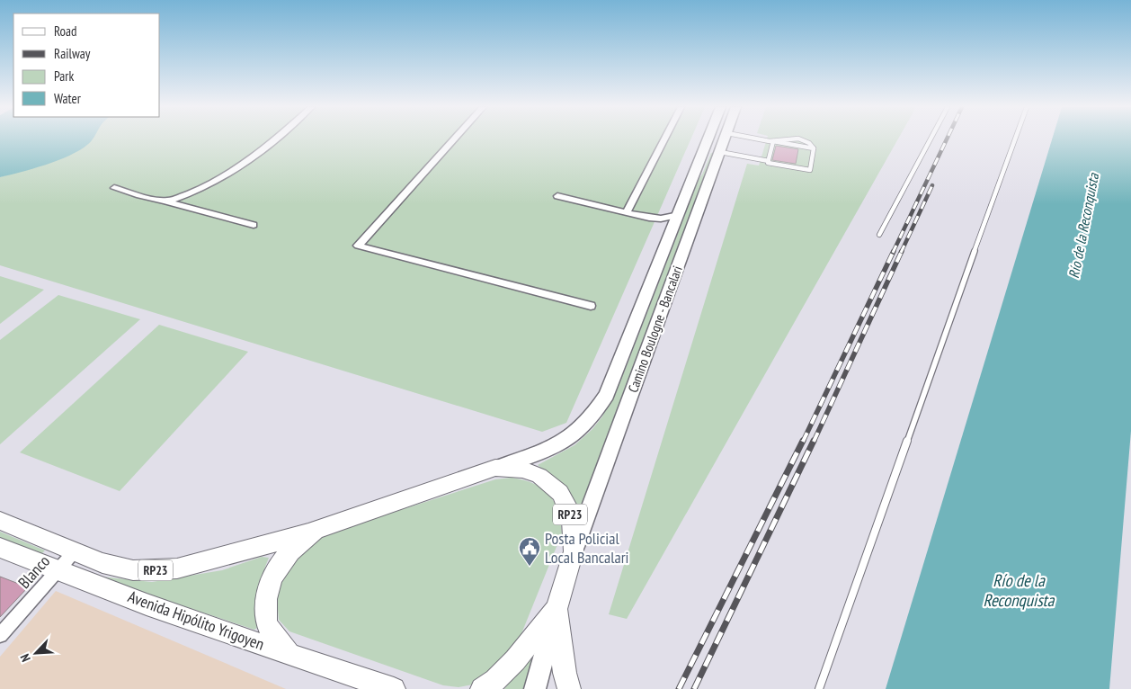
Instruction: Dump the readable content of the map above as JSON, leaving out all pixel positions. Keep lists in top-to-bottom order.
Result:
{
  "streets": {
    "main road": ["Camino Boulogne - Bancalari", "RP23", "Avenida Hipólito Yrigoyen"],
    "street": ["Blanco"]
  },
  "crossings": [
    ["Camino Boulogne - Bancalari", "RP23"],
    ["RP23", "Avenida Hipólito Yrigoyen"],
    ["Blanco", "Avenida Hipólito Yrigoyen"]
  ],
  "water": ["Río de la Reconquista"],
  "places": {
    "public building": ["Posta Policial Local Bancalari"]
  },
  "legend": [
    "Road",
    "Railway",
    "Park",
    "Water"
  ],
  "north": "bottom left"
}
